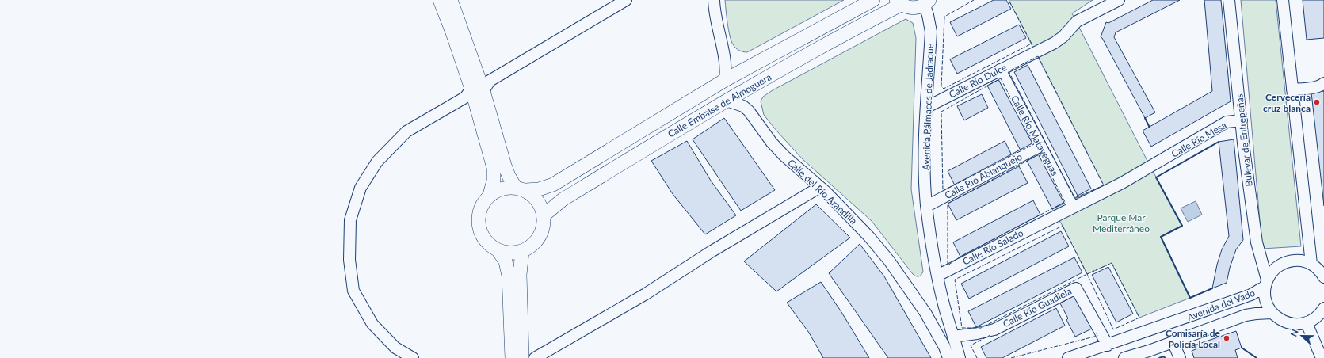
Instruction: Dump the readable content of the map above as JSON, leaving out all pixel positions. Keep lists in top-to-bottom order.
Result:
{
  "streets": {
    "main road": ["Calle Embalse de Almoguera"],
    "street": [
      "Calle Río Dulce",
      "Avenida Pálmaces de Jadraque",
      "Calle Río Matayeguas",
      "Calle Río Mesa",
      "Bulevar de Entrepeñas",
      "Calle Río Ablanquejo",
      "Calle del Río Arandilla",
      "Calle Río Salado",
      "Avenida del Vado",
      "Calle Río Guadiela"
    ]
  },
  "crossings": [
    ["Calle Río Dulce", "Avenida Pálmaces de Jadraque"],
    ["Calle Río Dulce", "Calle Río Matayeguas"],
    ["Calle Embalse de Almoguera", "Calle del Río Arandilla"],
    ["Avenida Pálmaces de Jadraque", "Calle Río Ablanquejo"],
    ["Avenida Pálmaces de Jadraque", "Calle Río Salado"],
    ["Avenida Pálmaces de Jadraque", "Calle Río Guadiela"],
    ["Calle Río Matayeguas", "Calle Río Mesa"],
    ["Calle Río Matayeguas", "Calle Río Ablanquejo"],
    ["Calle Río Matayeguas", "Calle Río Salado"],
    ["Calle Río Mesa", "Bulevar de Entrepeñas"],
    ["Calle Río Mesa", "Calle Río Salado"],
    ["Bulevar de Entrepeñas", "Avenida del Vado"],
    ["Avenida del Vado", "Calle Río Guadiela"]
  ],
  "parks": ["Parque Mar Mediterráneo"],
  "places": ["Cervecería cruz blanca", "Comisaría de Policía Local"],
  "north": "left"
}
